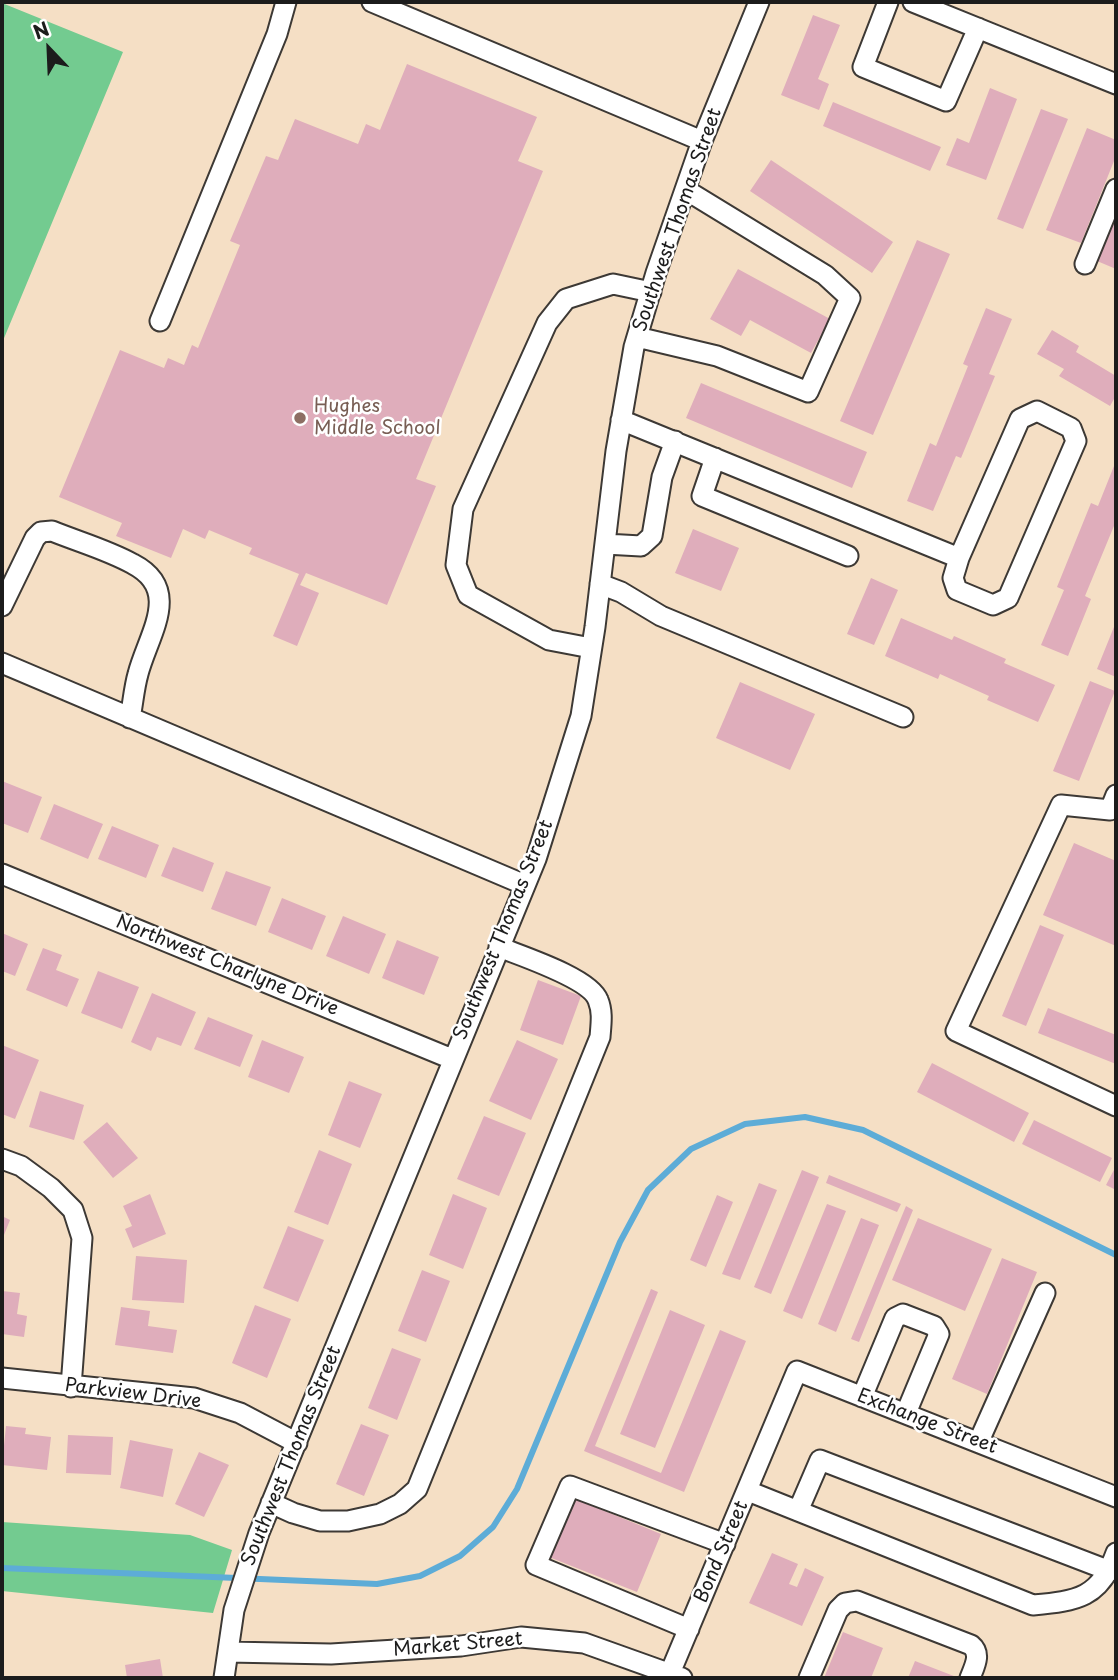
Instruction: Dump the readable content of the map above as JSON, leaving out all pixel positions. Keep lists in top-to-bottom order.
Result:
{
  "streets": {
    "street": [
      "Southwest Thomas Street",
      "Northwest Charlyne Drive",
      "Parkview Drive",
      "Exchange Street",
      "Bond Street",
      "Market Street"
    ]
  },
  "crossings": [
    ["Southwest Thomas Street", "Northwest Charlyne Drive"],
    ["Southwest Thomas Street", "Parkview Drive"],
    ["Southwest Thomas Street", "Market Street"],
    ["Exchange Street", "Bond Street"],
    ["Bond Street", "Market Street"]
  ],
  "places": ["Hughes Middle School"],
  "north": "top left"
}
